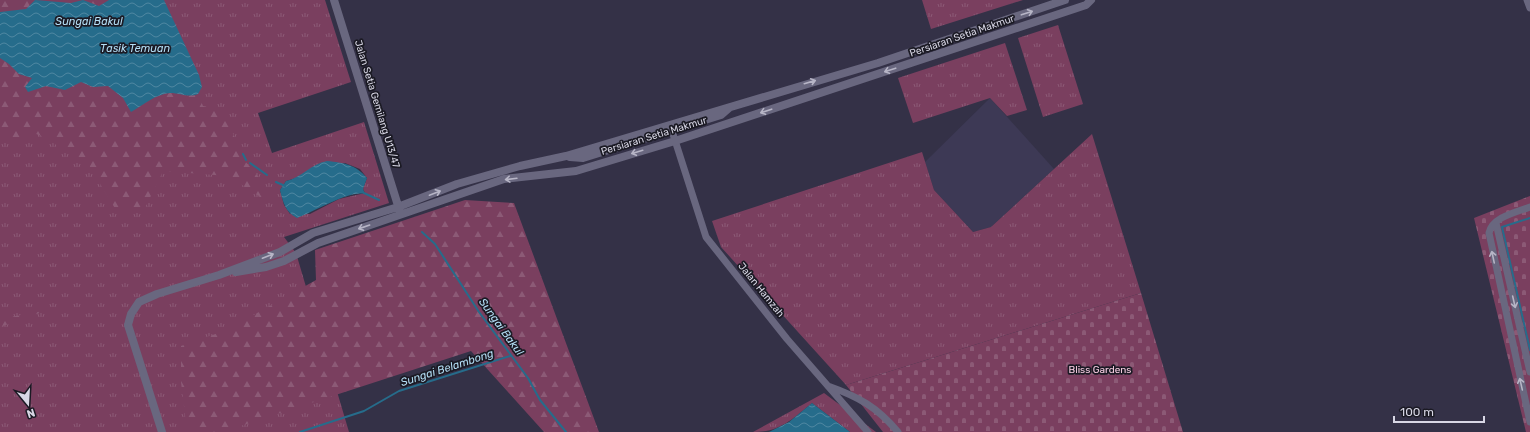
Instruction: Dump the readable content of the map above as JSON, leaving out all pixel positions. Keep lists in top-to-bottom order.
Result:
{
  "streets": {
    "street": ["Persiaran Setia Makmur", "Jalan Setia Gemilang U13/47", "Jalan Hamzah"]
  },
  "crossings": [
    ["Persiaran Setia Makmur", "Jalan Setia Gemilang U13/47"],
    ["Persiaran Setia Makmur", "Jalan Hamzah"]
  ],
  "water": ["Sungai Bakul", "Tasik Temuan", "Sungai Belambong"],
  "parks": ["Bliss Gardens"],
  "scale_bar": "100 m",
  "north": "bottom"
}
